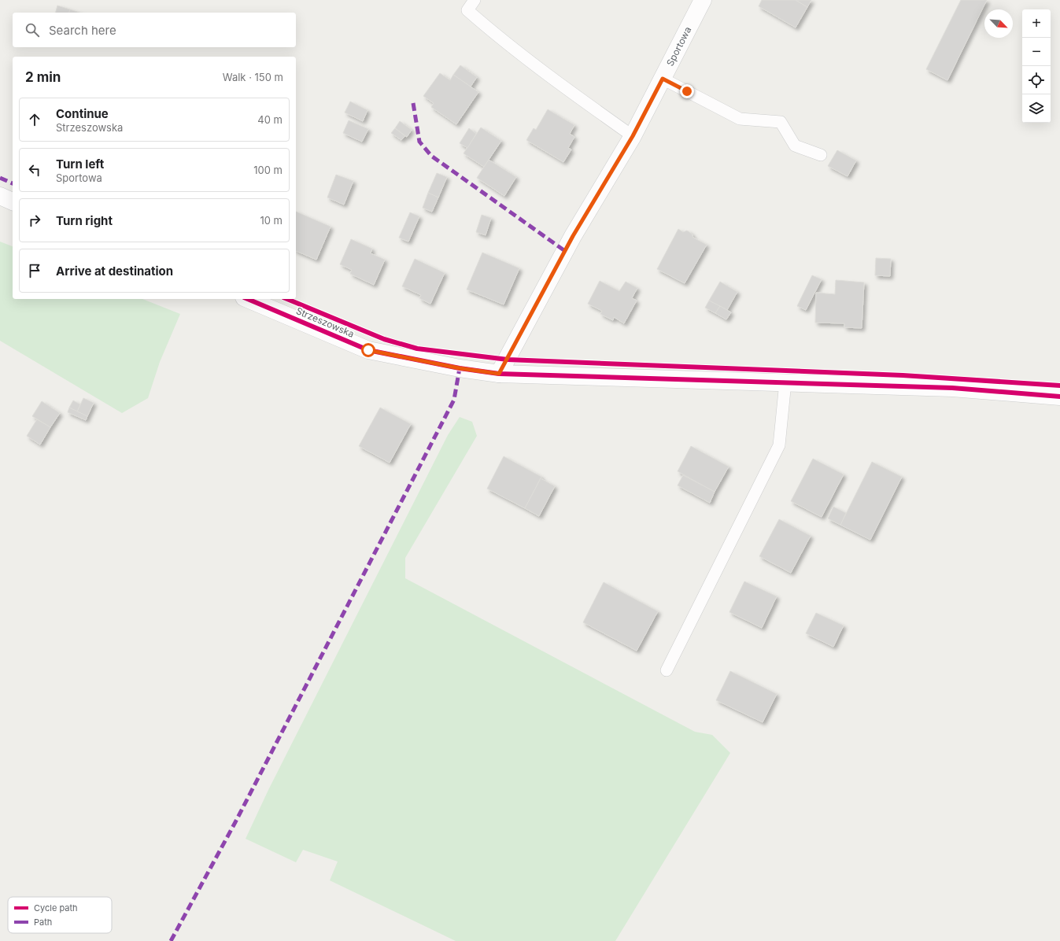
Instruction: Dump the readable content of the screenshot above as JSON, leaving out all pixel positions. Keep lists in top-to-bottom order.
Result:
{
  "streets": {
    "street": ["Sportowa", "Strzeszowska"]
  },
  "crossings": [
    ["Sportowa", "Strzeszowska"]
  ],
  "legend": ["Cycle path", "Path"],
  "north": "bottom right",
  "page": {
    "map_buttons": ["+", "−"],
    "search": "Search here",
    "heading": ["2 min", "Walk · 150 m"],
    "list": [
      ["Continue", "Strzeszowska", "40 m"],
      ["Turn left", "Sportowa", "100 m"],
      ["Turn right", "10 m"],
      "Arrive at destination"
    ]
  }
}
